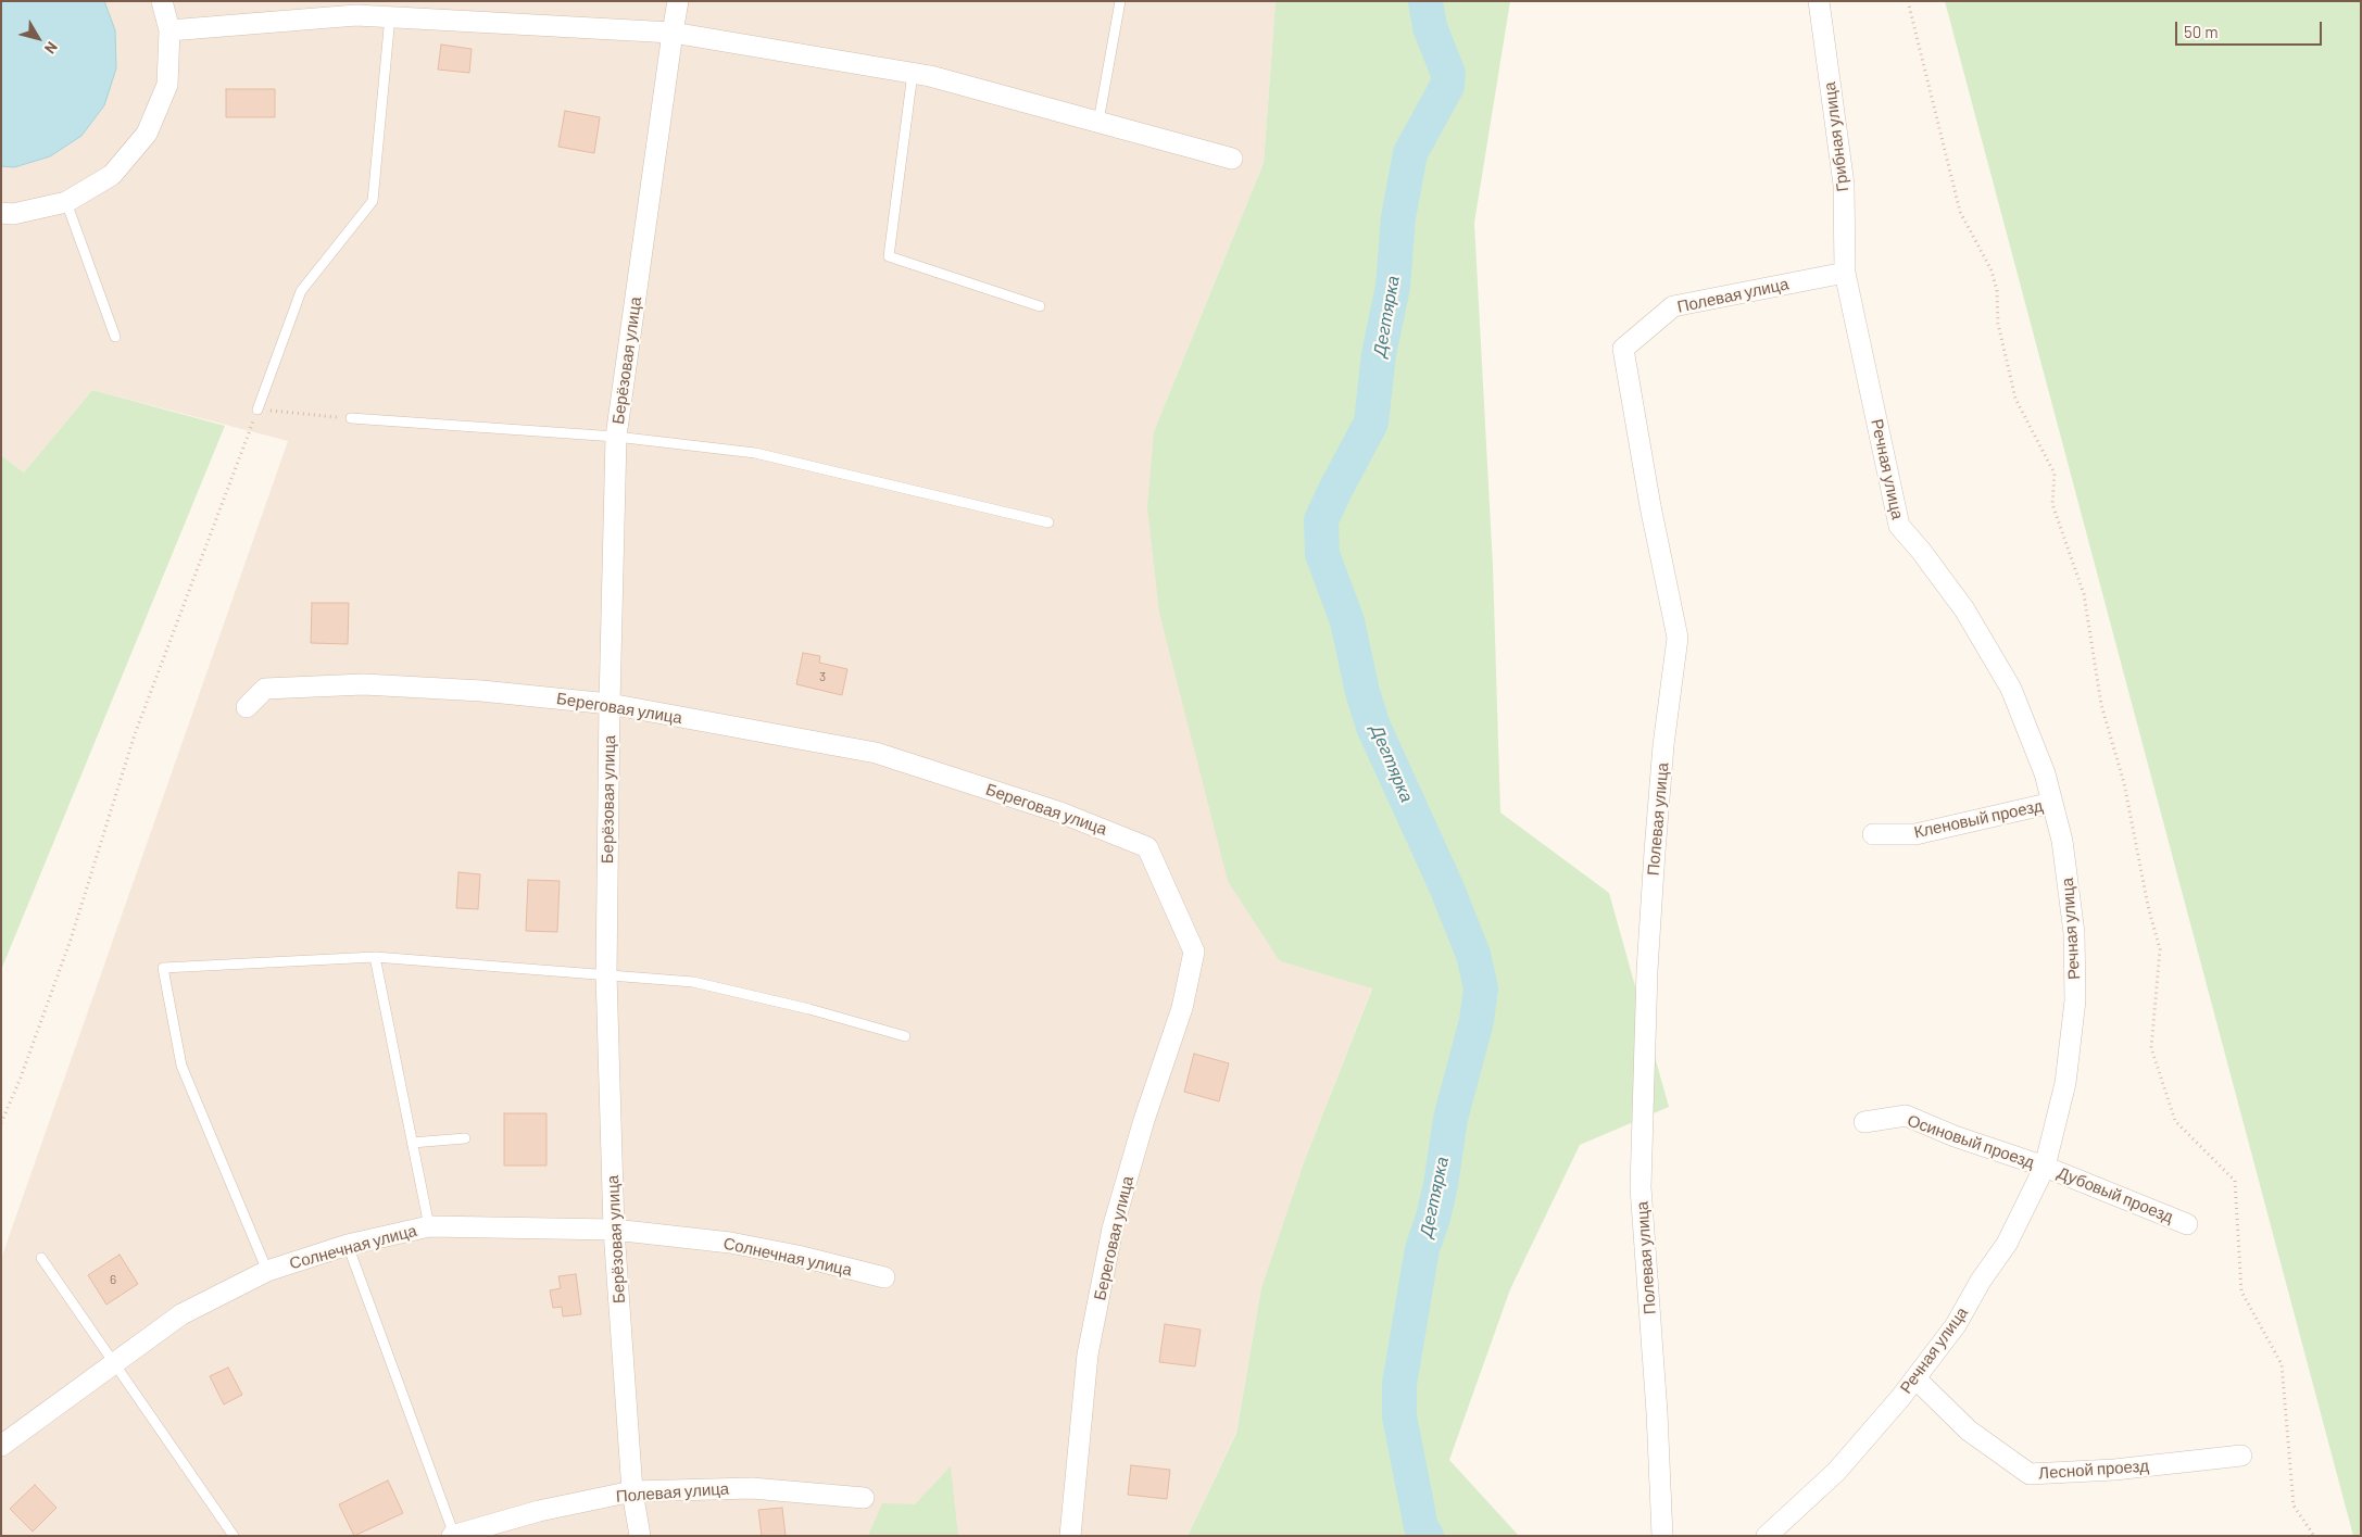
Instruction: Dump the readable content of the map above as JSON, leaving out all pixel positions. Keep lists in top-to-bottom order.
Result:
{
  "streets": {
    "street": [
      "Грибная улица",
      "Полевая улица",
      "Берёзовая улица",
      "Речная улица",
      "Береговая улица",
      "Кленовый проезд",
      "Осиновый проезд",
      "Дубовый проезд",
      "Солнечная улица",
      "Лесной проезд"
    ]
  },
  "crossings": [
    ["Грибная улица", "Полевая улица"],
    ["Грибная улица", "Речная улица"],
    ["Полевая улица", "Берёзовая улица"],
    ["Полевая улица", "Речная улица"],
    ["Берёзовая улица", "Береговая улица"],
    ["Берёзовая улица", "Солнечная улица"],
    ["Речная улица", "Кленовый проезд"],
    ["Речная улица", "Осиновый проезд"],
    ["Речная улица", "Дубовый проезд"],
    ["Речная улица", "Лесной проезд"],
    ["Осиновый проезд", "Дубовый проезд"]
  ],
  "water": ["Дегтярка"],
  "house_numbers": ["3", "6"],
  "scale_bar": "50 m",
  "north": "bottom right"
}
